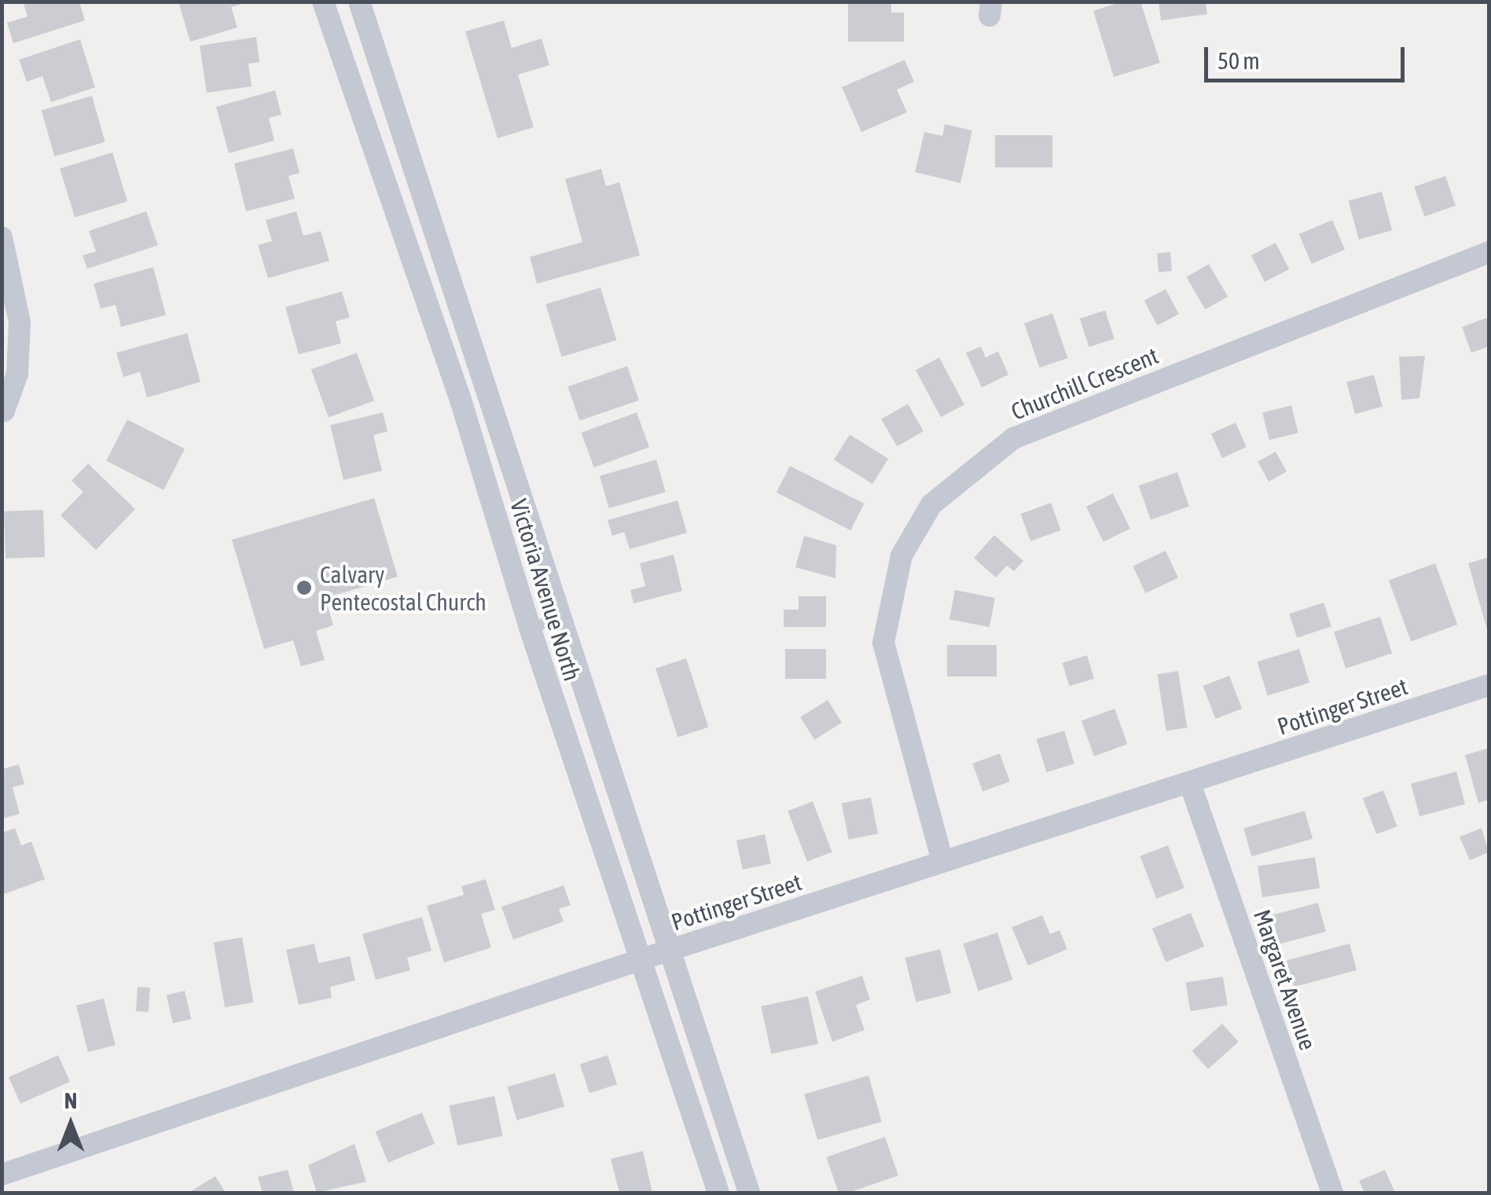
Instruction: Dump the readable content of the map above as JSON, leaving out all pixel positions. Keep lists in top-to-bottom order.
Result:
{
  "streets": {
    "street": [
      "Churchill Crescent",
      "Victoria Avenue North",
      "Pottinger Street",
      "Margaret Avenue"
    ]
  },
  "crossings": [
    ["Churchill Crescent", "Pottinger Street"],
    ["Victoria Avenue North", "Pottinger Street"],
    ["Pottinger Street", "Margaret Avenue"]
  ],
  "places": ["Calvary Pentecostal Church"],
  "scale_bar": "50 m",
  "north": "top"
}
